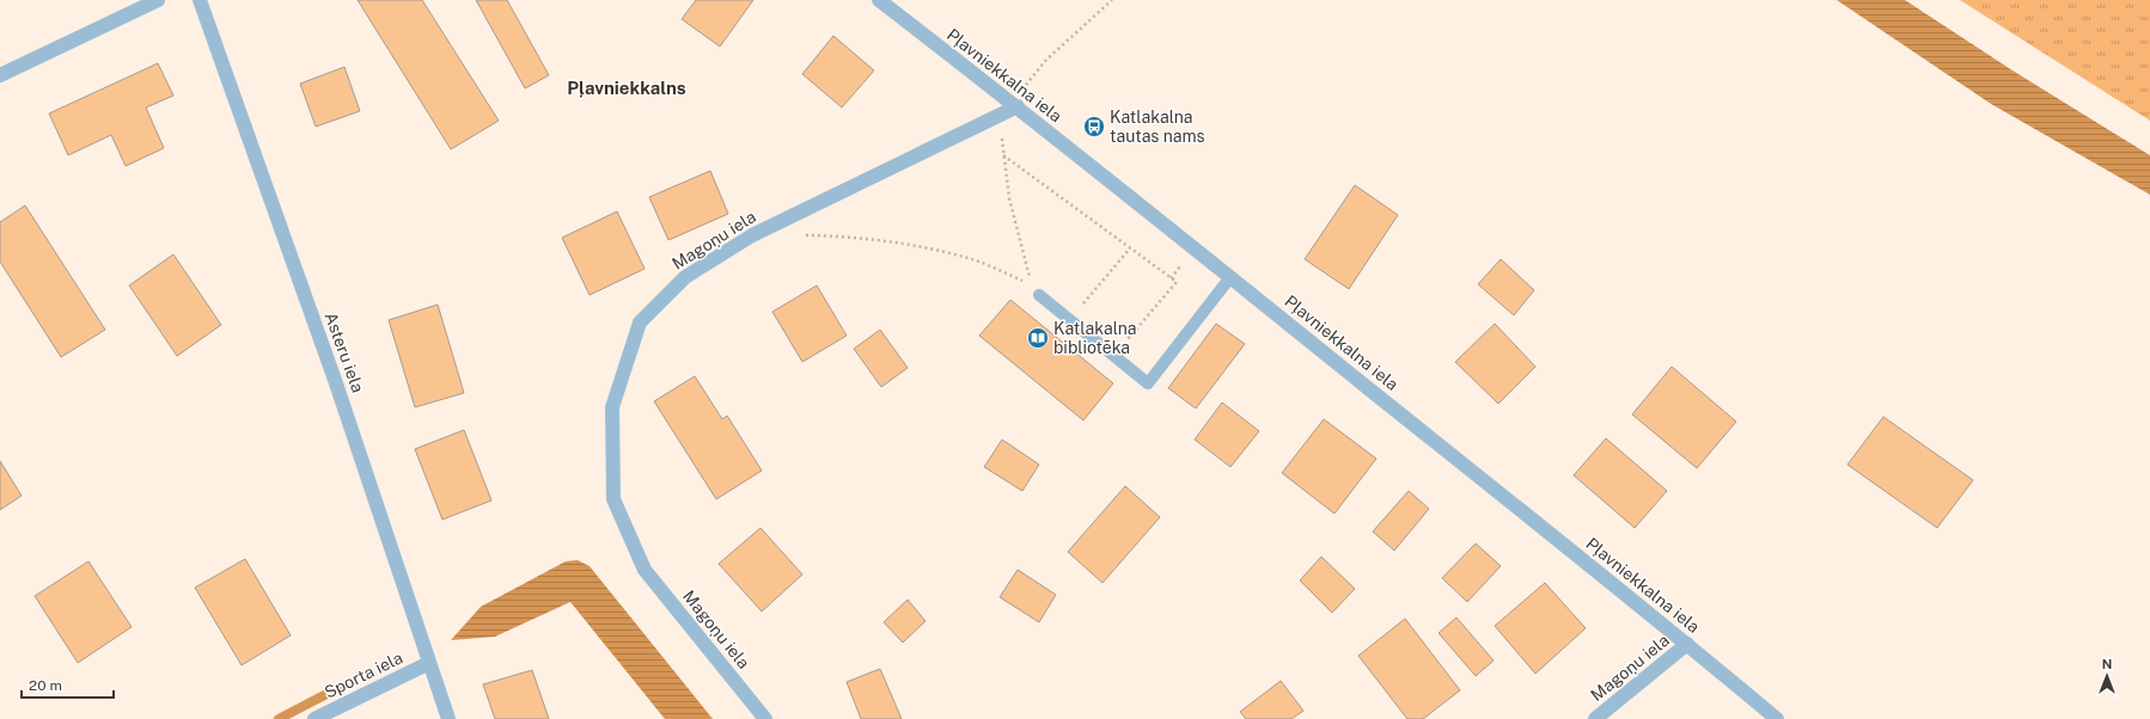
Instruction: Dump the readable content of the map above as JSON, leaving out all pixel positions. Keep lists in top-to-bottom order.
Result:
{
  "streets": {
    "street": [
      "Pļavniekkalna iela",
      "Magoņu iela",
      "Asteru iela",
      "Sporta iela"
    ]
  },
  "crossings": [
    ["Pļavniekkalna iela", "Magoņu iela"],
    ["Asteru iela", "Sporta iela"]
  ],
  "districts": ["Pļavniekkalns"],
  "places": {
    "bus stop": ["Katlakalna tautas nams"],
    "library": ["Katlakalna bibliotēka"]
  },
  "scale_bar": "20 m",
  "north": "top"
}
